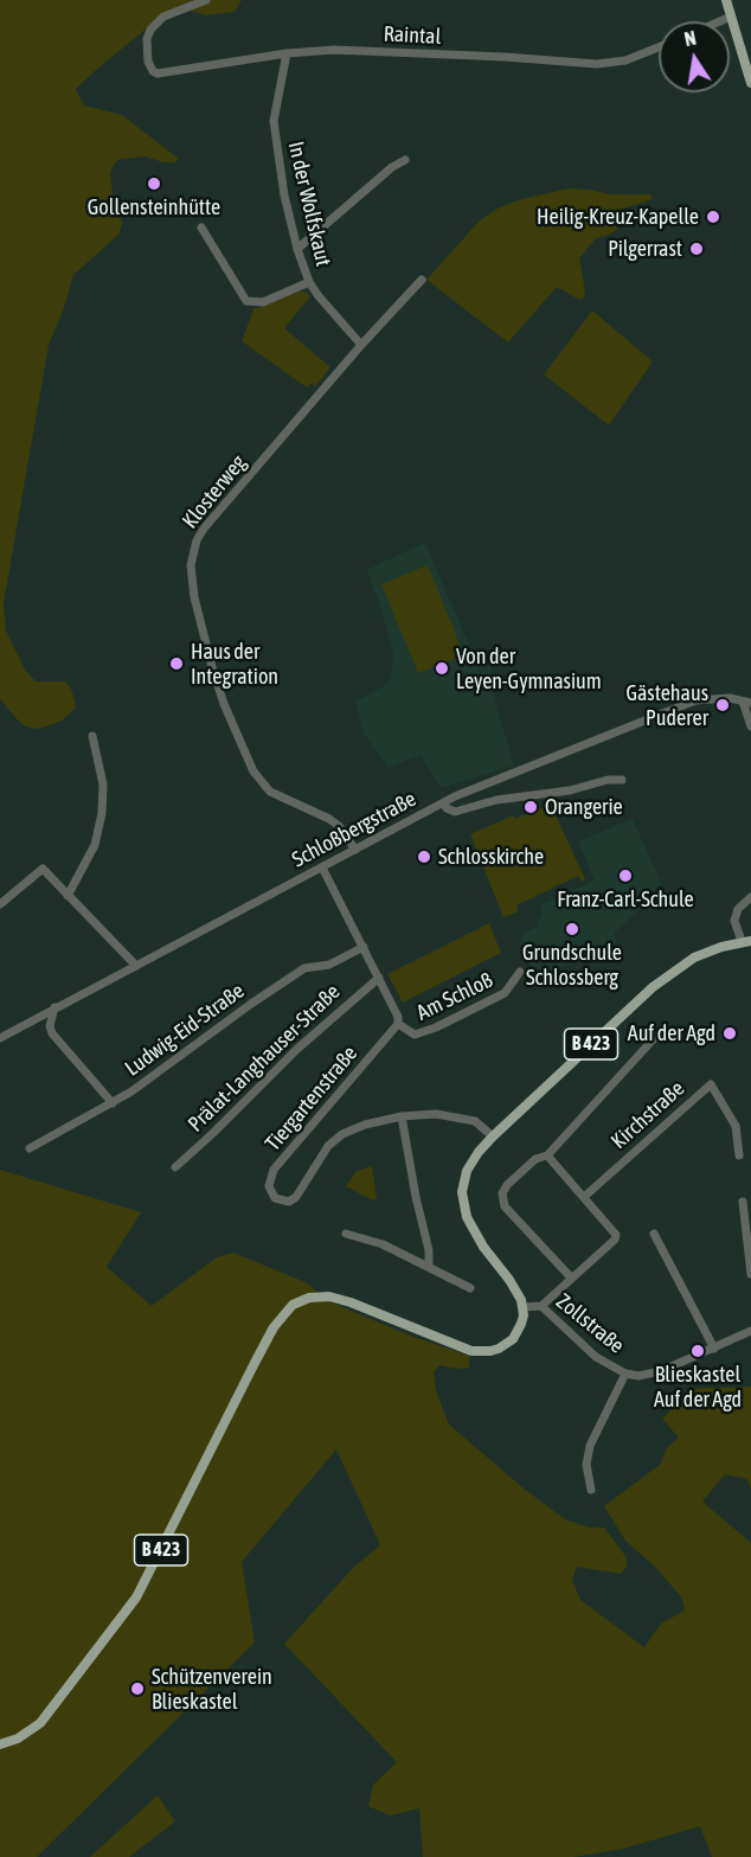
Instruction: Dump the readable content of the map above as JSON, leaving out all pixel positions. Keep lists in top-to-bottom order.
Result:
{
  "streets": {
    "main road": ["B 423"],
    "street": [
      "Raintal",
      "In der Wolfskaut",
      "Klosterweg",
      "Schloßbergstraße",
      "Am Schloß",
      "Ludwig-Eid-Straße",
      "Prälat-Langhauser-Straße",
      "Tiergartenstraße",
      "Kirchstraße",
      "Zollstraße"
    ]
  },
  "crossings": [
    ["Raintal", "In der Wolfskaut"],
    ["In der Wolfskaut", "Klosterweg"],
    ["Klosterweg", "Schloßbergstraße"],
    ["Am Schloß", "Tiergartenstraße"],
    ["B 423", "Tiergartenstraße"],
    ["B 423", "Zollstraße"]
  ],
  "places": [
    "Gollensteinhütte",
    "Heilig-Kreuz-Kapelle",
    "Pilgerrast",
    "Haus der Integration",
    "Von der Leyen-Gymnasium",
    "Gästehaus Puderer",
    "Orangerie",
    "Schlosskirche",
    "Franz-Carl-Schule",
    "Grundschule Schlossberg",
    "Auf der Agd",
    "Blieskastel Auf der Agd",
    "Schützenverein Blieskastel"
  ],
  "north": "top"
}
